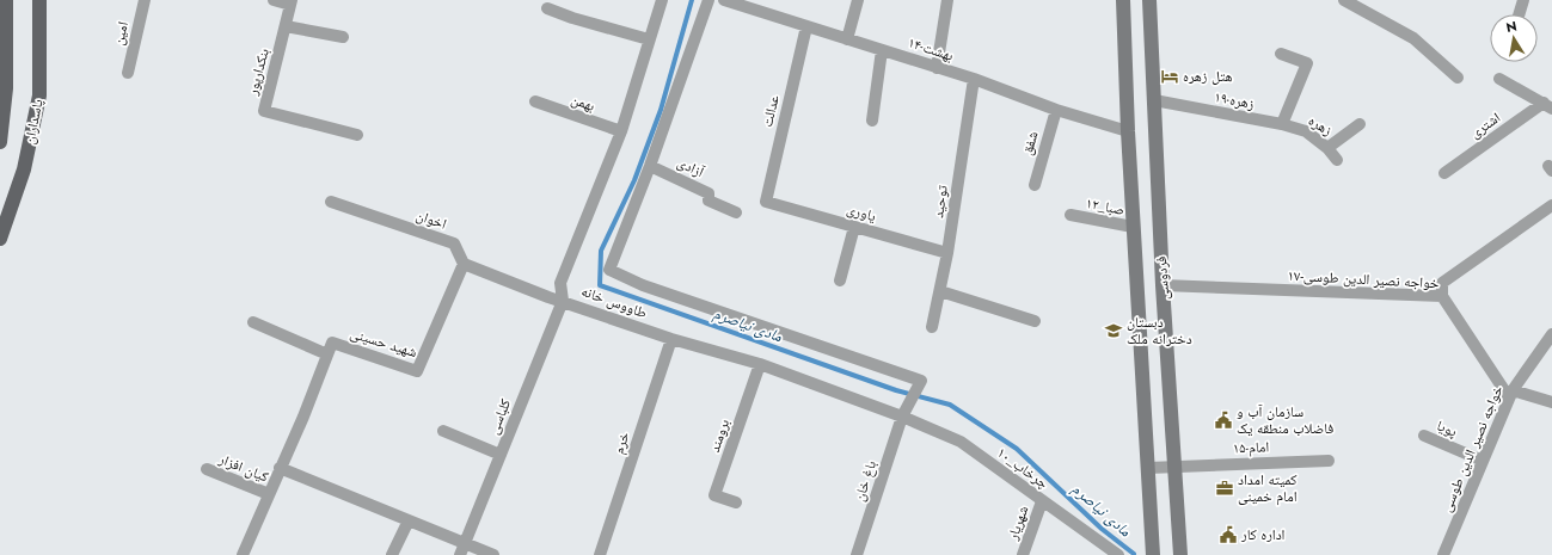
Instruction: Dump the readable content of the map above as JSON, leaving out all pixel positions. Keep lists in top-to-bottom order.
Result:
{
  "streets": {
    "main road": ["پاسداران", "فردوسی"],
    "street": [
      "امین",
      "۱۴-بهشت",
      "بنکدارپور",
      "۱۹-زهره",
      "بهمن",
      "عدالت",
      "زهره",
      "اشتری",
      "شفق",
      "آزادی",
      "توحید",
      "۱۲_صبا",
      "یاوری",
      "اخوان",
      "۱۷-خواجه نصیر الدین طوسی",
      "طاووس خانه",
      "شهید حسینی",
      "کلباسی",
      "پویا",
      "برومند",
      "خرم",
      "۱۵-امام",
      "خواجه نصیر الدین طوسی",
      "کیان افزار",
      "۱۰_چرخاب",
      "باغ خان",
      "شهریار"
    ]
  },
  "crossings": [
    ["۱۴-بهشت", "عدالت"],
    ["۱۴-بهشت", "شفق"],
    ["۱۴-بهشت", "توحید"],
    ["۱۴-بهشت", "فردوسی"],
    ["۱۹-زهره", "زهره"],
    ["۱۹-زهره", "فردوسی"],
    ["بهمن", "طاووس خانه"],
    ["عدالت", "یاوری"],
    ["آزادی", "باغ خان"],
    ["توحید", "یاوری"],
    ["۱۲_صبا", "فردوسی"],
    ["اخوان", "شهید حسینی"],
    ["فردوسی", "۱۷-خواجه نصیر الدین طوسی"],
    ["فردوسی", "۱۵-امام"],
    ["۱۷-خواجه نصیر الدین طوسی", "خواجه نصیر الدین طوسی"],
    ["طاووس خانه", "کلباسی"],
    ["طاووس خانه", "برومند"],
    ["طاووس خانه", "خرم"],
    ["طاووس خانه", "۱۰_چرخاب"],
    ["طاووس خانه", "باغ خان"],
    ["پویا", "خواجه نصیر الدین طوسی"],
    ["۱۰_چرخاب", "باغ خان"],
    ["۱۰_چرخاب", "شهریار"]
  ],
  "water": ["مادی نیاصرم"],
  "places": {
    "hotel": ["هتل زهره"],
    "school or university": ["دبستان دخترانه ملک"],
    "public building": ["سازمان آب و فاضلاب منطقه یک", "اداره کار"],
    "office": ["کمیته امداد امام خمینی"]
  },
  "north": "top"
}
